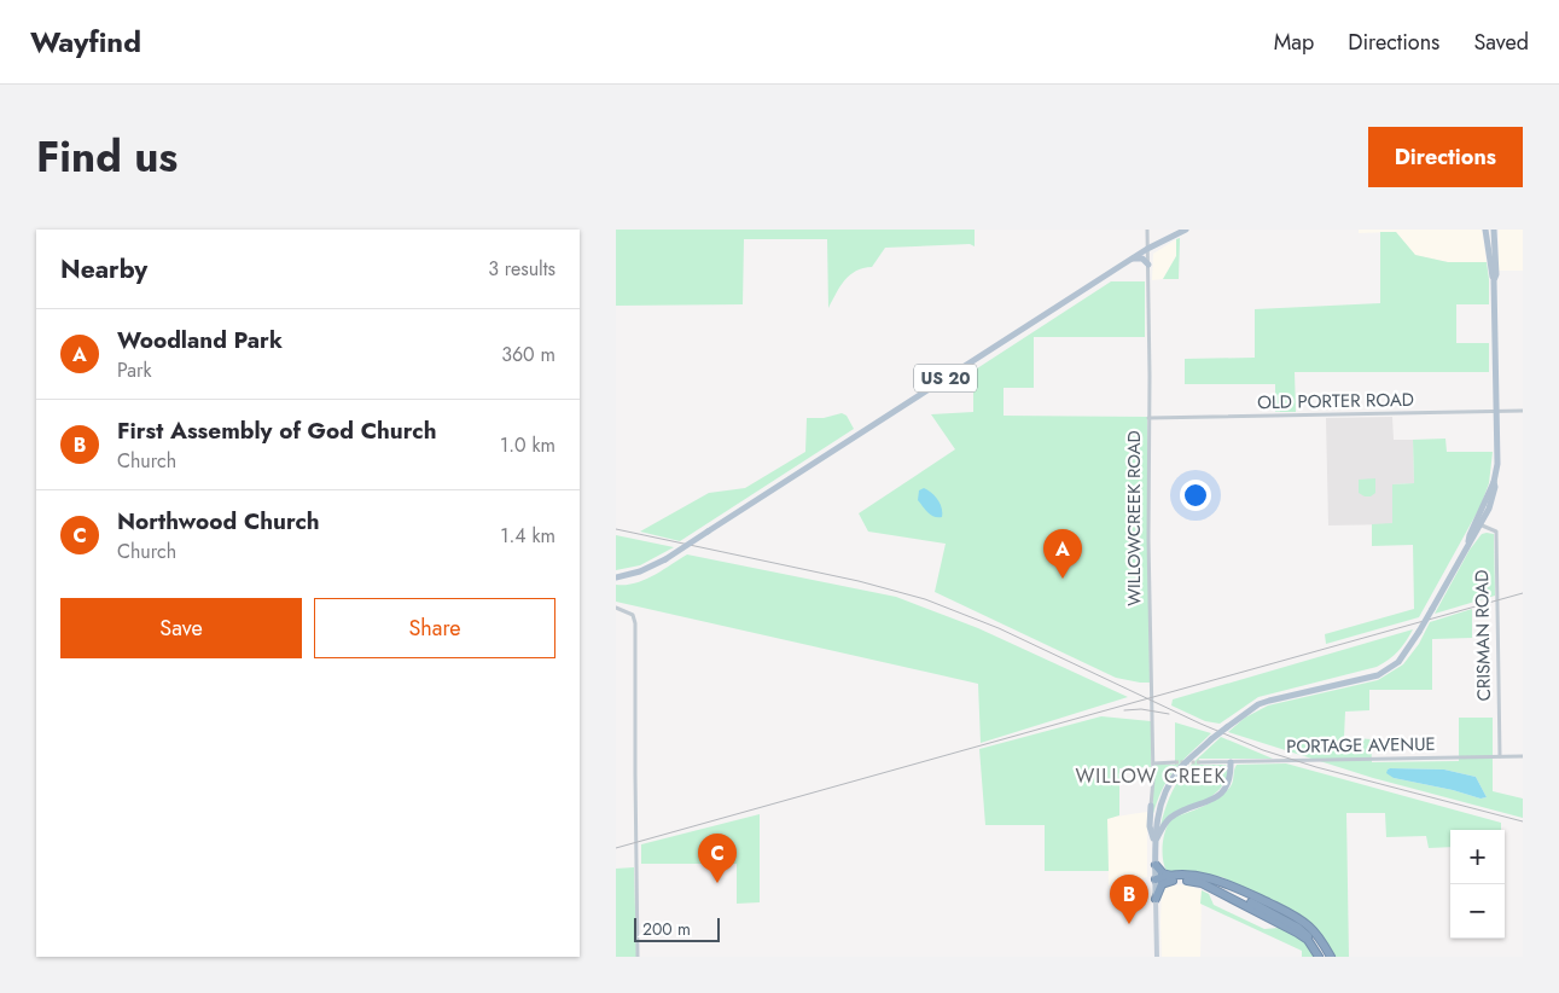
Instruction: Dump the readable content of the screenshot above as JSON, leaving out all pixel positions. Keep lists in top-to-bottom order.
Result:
{
  "streets": {
    "main road": ["US 20", "CRISMAN ROAD"],
    "street": ["OLD PORTER ROAD", "WILLOWCREEK ROAD", "PORTAGE AVENUE"]
  },
  "crossings": [
    ["US 20", "WILLOWCREEK ROAD"],
    ["OLD PORTER ROAD", "WILLOWCREEK ROAD"],
    ["OLD PORTER ROAD", "CRISMAN ROAD"],
    ["CRISMAN ROAD", "PORTAGE AVENUE"]
  ],
  "districts": ["WILLOW CREEK"],
  "scale_bar": "200 m",
  "page": {
    "header": "Wayfind",
    "nav": ["Map", "Directions", "Saved"],
    "title": "Find us",
    "buttons": [
      "Directions",
      ["Save", "Share"]
    ],
    "heading": ["Nearby", "3 results"],
    "list": [
      {
        "mark": "A",
        "name": "Woodland Park",
        "note": "Park",
        "value": "360 m"
      },
      {
        "mark": "B",
        "name": "First Assembly of God Church",
        "note": "Church",
        "value": "1.0 km"
      },
      {
        "mark": "C",
        "name": "Northwood Church",
        "note": "Church",
        "value": "1.4 km"
      }
    ],
    "pins": ["A", "C", "B"],
    "map_buttons": ["+", "−"],
    "scale": "200 m"
  }
}
